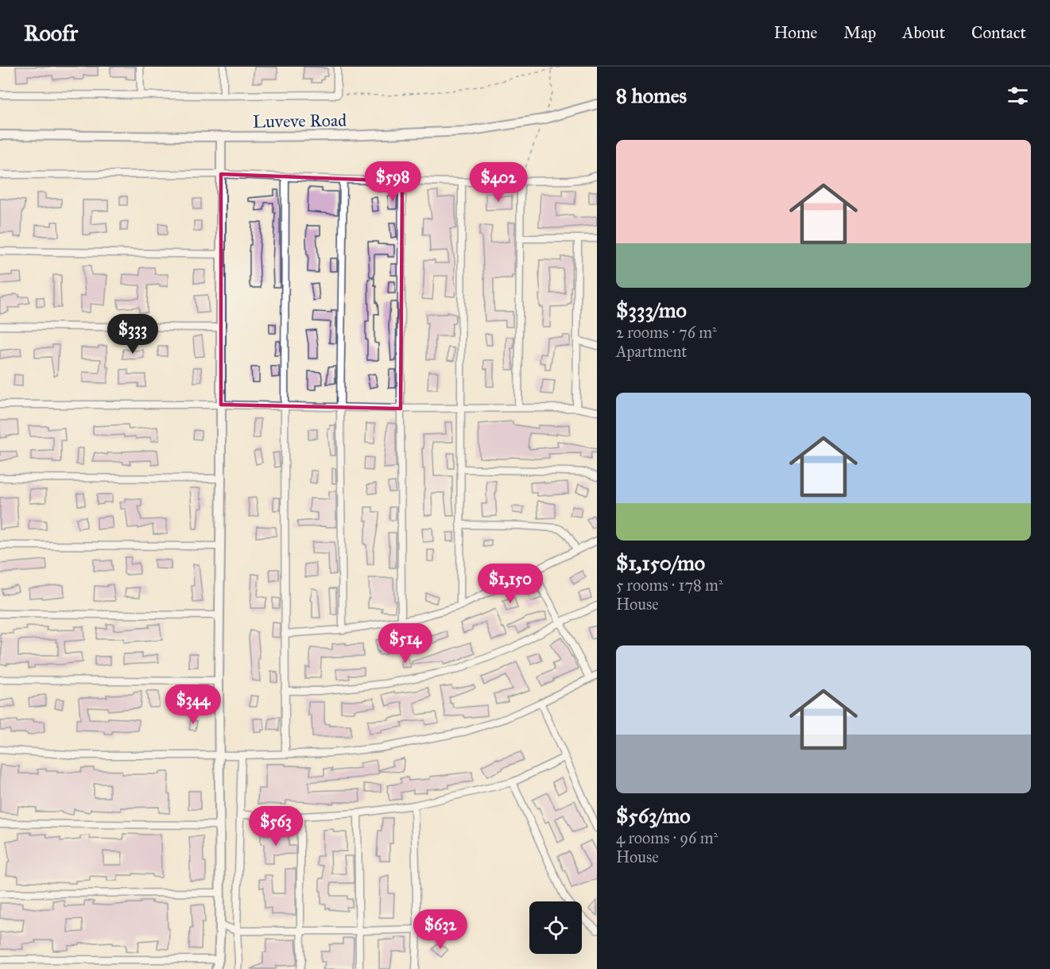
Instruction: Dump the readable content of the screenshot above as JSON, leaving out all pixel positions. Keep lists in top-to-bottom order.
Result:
{
  "streets": {
    "street": ["Luveve Road"]
  },
  "page": {
    "header": "Roofr",
    "nav": [
      "Home",
      "Map",
      "About",
      "Contact"
    ],
    "heading": "8 homes",
    "list": [
      {
        "name": "$333/mo",
        "note": "2 rooms · 76 m² · Apartment"
      },
      {
        "name": "$1,150/mo",
        "note": "5 rooms · 178 m² · House"
      },
      {
        "name": "$563/mo",
        "note": "4 rooms · 96 m² · House"
      }
    ],
    "price": [
      "$598",
      "$402",
      "$333",
      "$1,150",
      "$514",
      "$344",
      "$563",
      "$632"
    ]
  }
}
